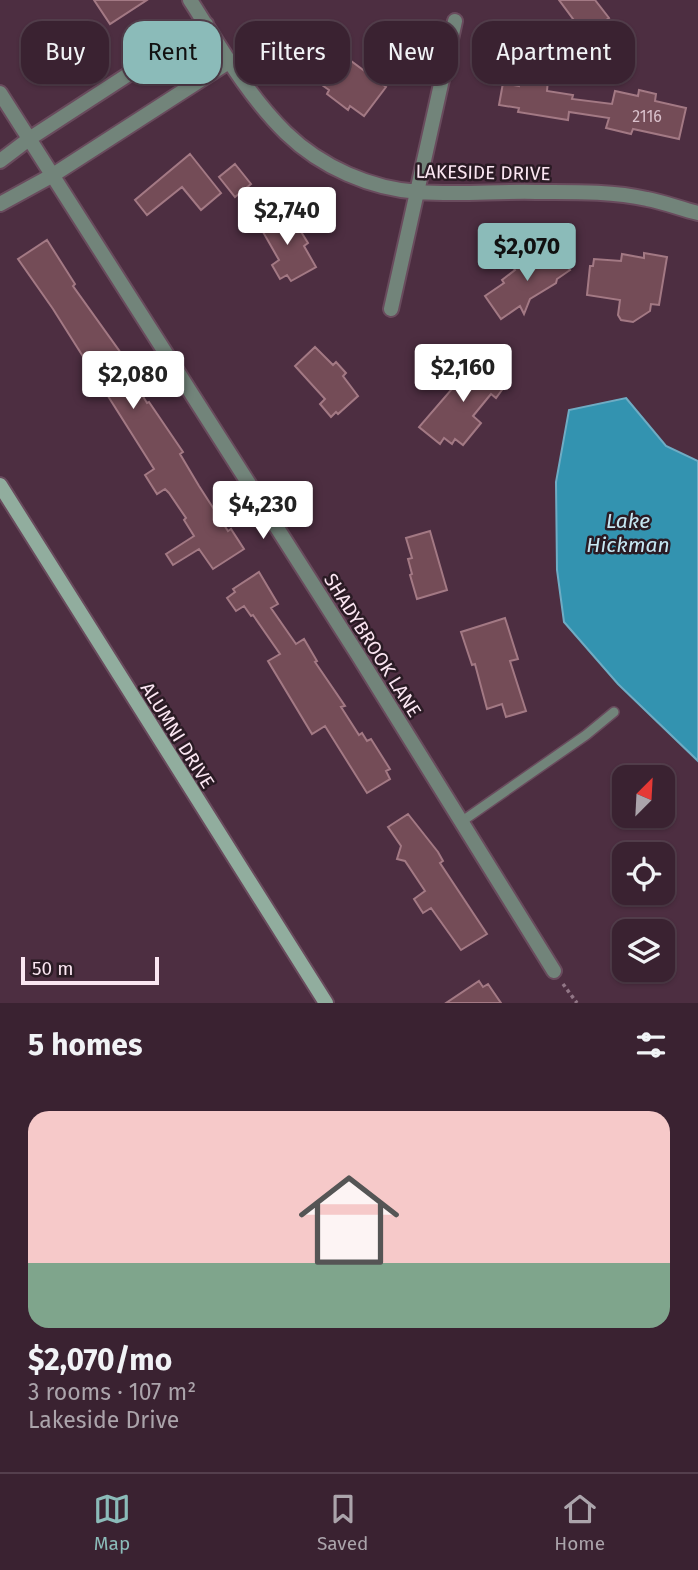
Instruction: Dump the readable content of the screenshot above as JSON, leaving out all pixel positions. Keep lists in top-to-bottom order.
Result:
{
  "streets": {
    "main road": ["ALUMNI DRIVE"],
    "street": ["LAKESIDE DRIVE", "SHADYBROOK LANE"]
  },
  "water": ["Lake Hickman"],
  "house_numbers": ["2116"],
  "scale_bar": "50 m",
  "north": "top right",
  "page": {
    "chip": [
      "Buy",
      "Rent",
      "Filters",
      "New",
      "Apartment"
    ],
    "price": [
      "$2,740",
      "$2,070",
      "$2,160",
      "$2,080",
      "$4,230"
    ],
    "scale": "50 m",
    "heading": "5 homes",
    "list": [
      {
        "name": "$2,070/mo",
        "note": "3 rooms · 107 m² · Lakeside Drive"
      }
    ],
    "tabs": ["Map", "Saved", "Home"]
  }
}
